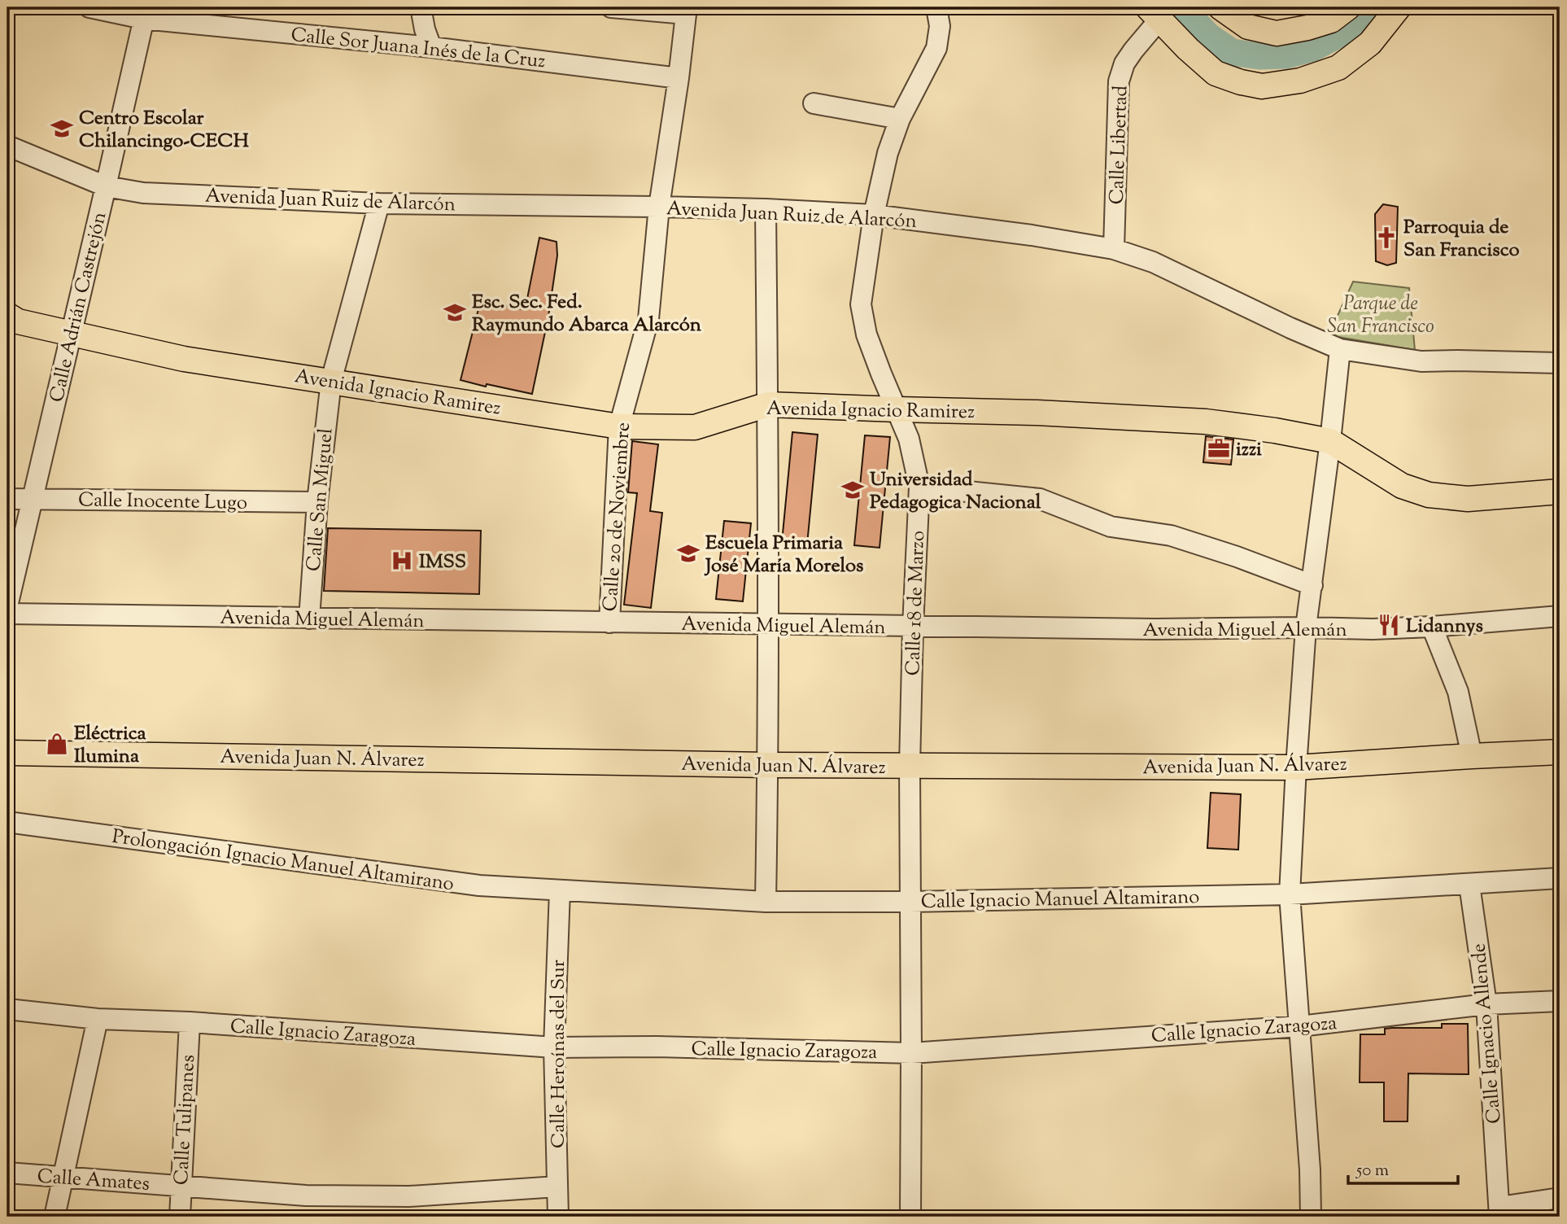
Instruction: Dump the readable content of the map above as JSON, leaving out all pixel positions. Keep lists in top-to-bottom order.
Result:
{
  "streets": {
    "main road": ["Avenida Ignacio Ramirez", "Avenida Juan N. Álvarez"],
    "street": [
      "Calle Sor Juana Inés de la Cruz",
      "Calle Libertad",
      "Avenida Juan Ruiz de Alarcón",
      "Calle Adrián Castrejón",
      "Calle San Miguel",
      "Calle Inocente Lugo",
      "Calle 20 de Noviembre",
      "Calle 18 de Marzo",
      "Avenida Miguel Alemán",
      "Prolongación Ignacio Manuel Altamirano",
      "Calle Ignacio Manuel Altamirano",
      "Calle Ignacio Zaragoza",
      "Calle Ignacio Allende",
      "Calle Heroínas del Sur",
      "Calle Tulipanes",
      "Calle Amates"
    ]
  },
  "crossings": [
    ["Calle Sor Juana Inés de la Cruz", "Calle Adrián Castrejón"],
    ["Calle Sor Juana Inés de la Cruz", "Calle 20 de Noviembre"],
    ["Calle Libertad", "Avenida Juan Ruiz de Alarcón"],
    ["Avenida Juan Ruiz de Alarcón", "Calle Adrián Castrejón"],
    ["Avenida Juan Ruiz de Alarcón", "Calle San Miguel"],
    ["Avenida Juan Ruiz de Alarcón", "Calle 20 de Noviembre"],
    ["Avenida Juan Ruiz de Alarcón", "Calle 18 de Marzo"],
    ["Calle Adrián Castrejón", "Avenida Ignacio Ramirez"],
    ["Calle Adrián Castrejón", "Calle Inocente Lugo"],
    ["Avenida Ignacio Ramirez", "Calle San Miguel"],
    ["Avenida Ignacio Ramirez", "Calle 20 de Noviembre"],
    ["Avenida Ignacio Ramirez", "Calle 18 de Marzo"],
    ["Calle San Miguel", "Calle Inocente Lugo"],
    ["Calle San Miguel", "Avenida Miguel Alemán"],
    ["Calle 20 de Noviembre", "Avenida Miguel Alemán"],
    ["Calle 18 de Marzo", "Avenida Miguel Alemán"],
    ["Calle 18 de Marzo", "Avenida Juan N. Álvarez"],
    ["Calle 18 de Marzo", "Calle Ignacio Manuel Altamirano"],
    ["Calle 18 de Marzo", "Calle Ignacio Zaragoza"],
    ["Prolongación Ignacio Manuel Altamirano", "Calle Ignacio Manuel Altamirano"],
    ["Prolongación Ignacio Manuel Altamirano", "Calle Heroínas del Sur"],
    ["Calle Ignacio Manuel Altamirano", "Calle Ignacio Allende"],
    ["Calle Ignacio Manuel Altamirano", "Calle Heroínas del Sur"],
    ["Calle Ignacio Zaragoza", "Calle Ignacio Allende"],
    ["Calle Ignacio Zaragoza", "Calle Heroínas del Sur"],
    ["Calle Ignacio Zaragoza", "Calle Tulipanes"],
    ["Calle Heroínas del Sur", "Calle Amates"],
    ["Calle Tulipanes", "Calle Amates"]
  ],
  "parks": ["Parque de San Francisco"],
  "places": {
    "school or university": [
      "Centro Escolar Chilancingo-CECH",
      "Esc. Sec. Fed. Raymundo Abarca Alarcón",
      "Universidad Pedagogica Nacional",
      "Escuela Primaria José María Morelos"
    ],
    "church": ["Parroquia de San Francisco"],
    "office": ["izzi"],
    "hospital": ["IMSS"],
    "restaurant": ["Lidannys"],
    "shop": ["Eléctrica Ilumina"]
  },
  "scale_bar": "50 m"
}
